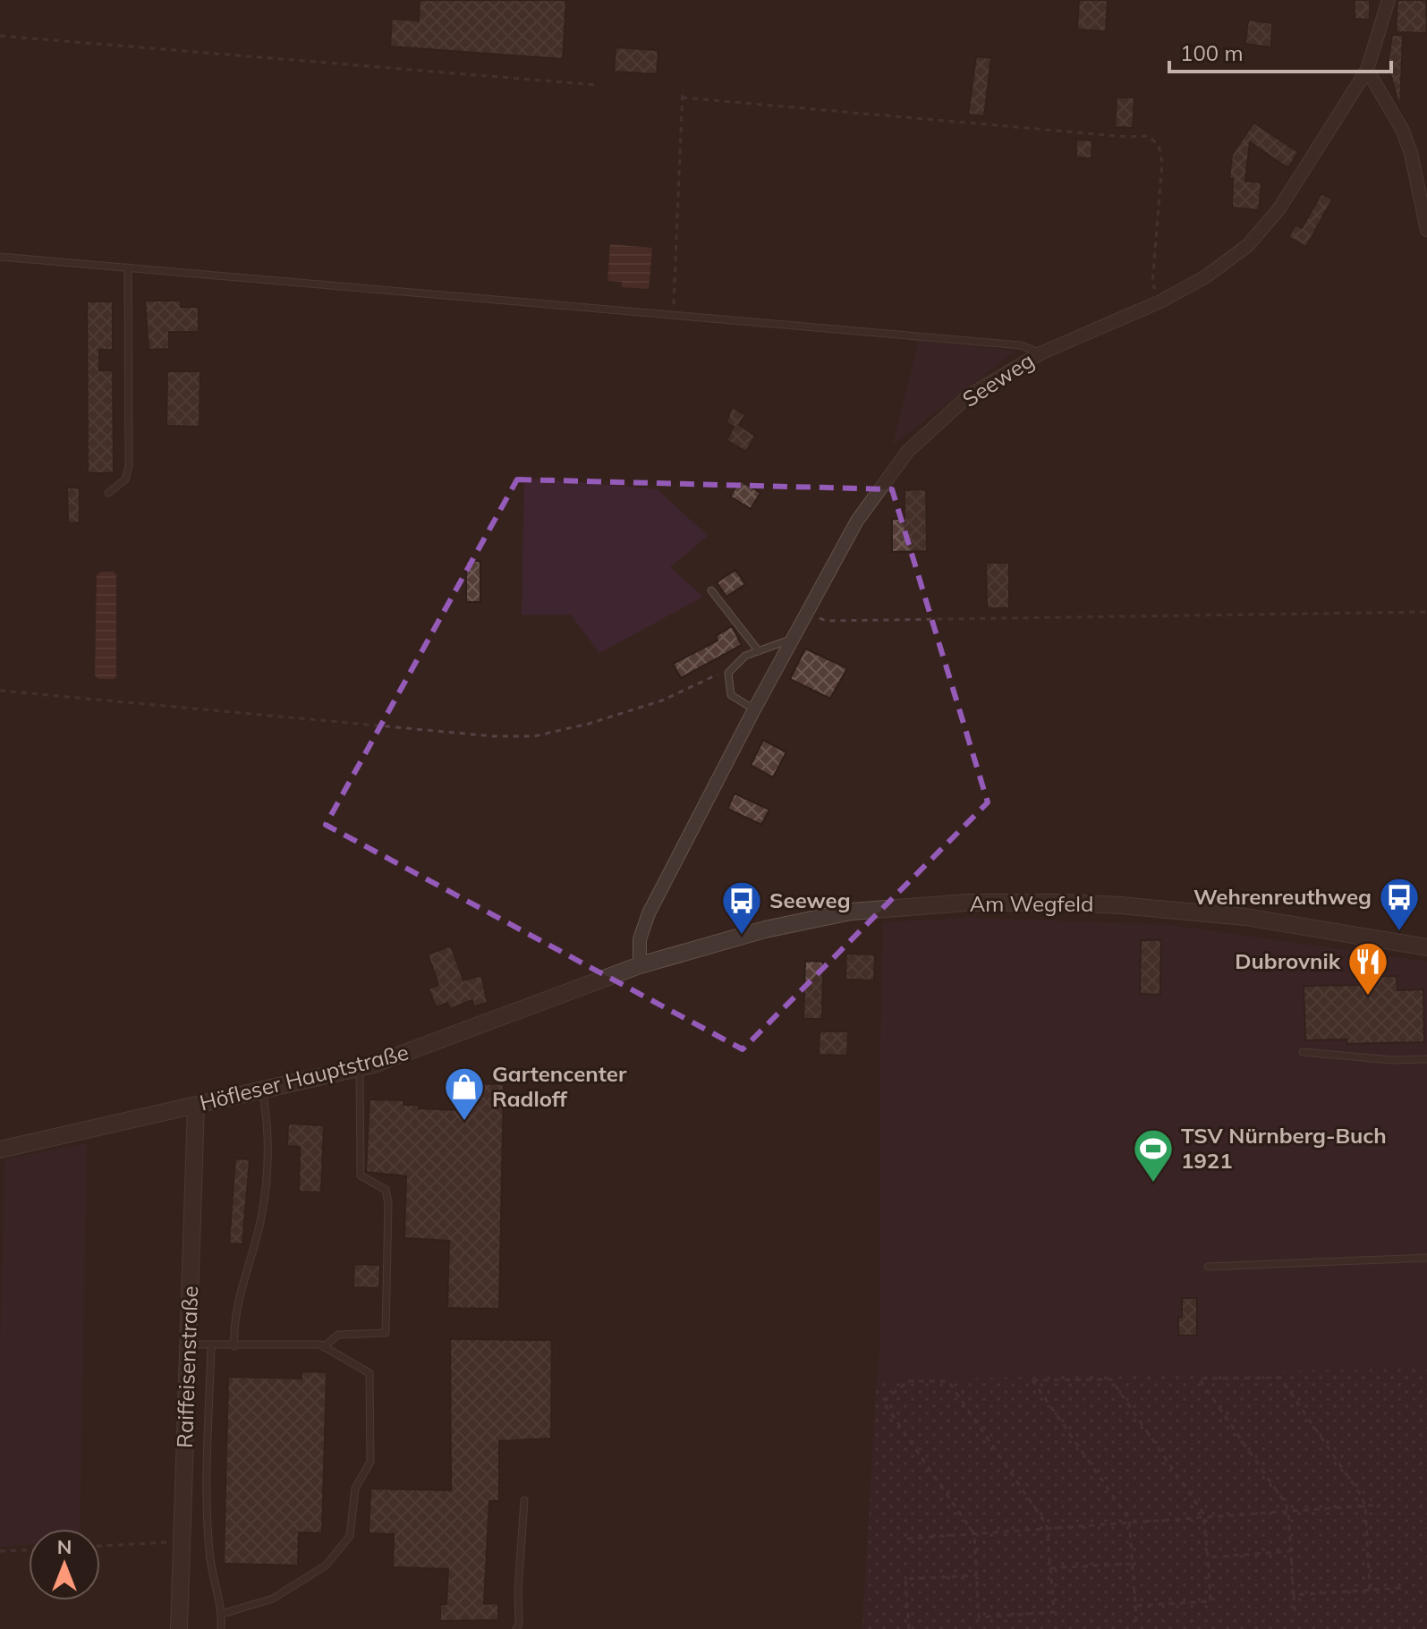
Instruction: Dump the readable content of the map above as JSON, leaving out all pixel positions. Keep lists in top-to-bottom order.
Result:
{
  "streets": {
    "street": [
      "Seeweg",
      "Am Wegfeld",
      "Höfleser Hauptstraße",
      "Raiffeisenstraße"
    ]
  },
  "crossings": [
    ["Seeweg", "Am Wegfeld"],
    ["Seeweg", "Höfleser Hauptstraße"],
    ["Am Wegfeld", "Höfleser Hauptstraße"],
    ["Höfleser Hauptstraße", "Raiffeisenstraße"]
  ],
  "places": {
    "bus stop": ["Wehrenreuthweg", "Seeweg"],
    "restaurant": ["Dubrovnik"],
    "shop": ["Gartencenter Radloff"],
    "sports": ["TSV Nürnberg-Buch 1921"]
  },
  "scale_bar": "100 m",
  "north": "top"
}
